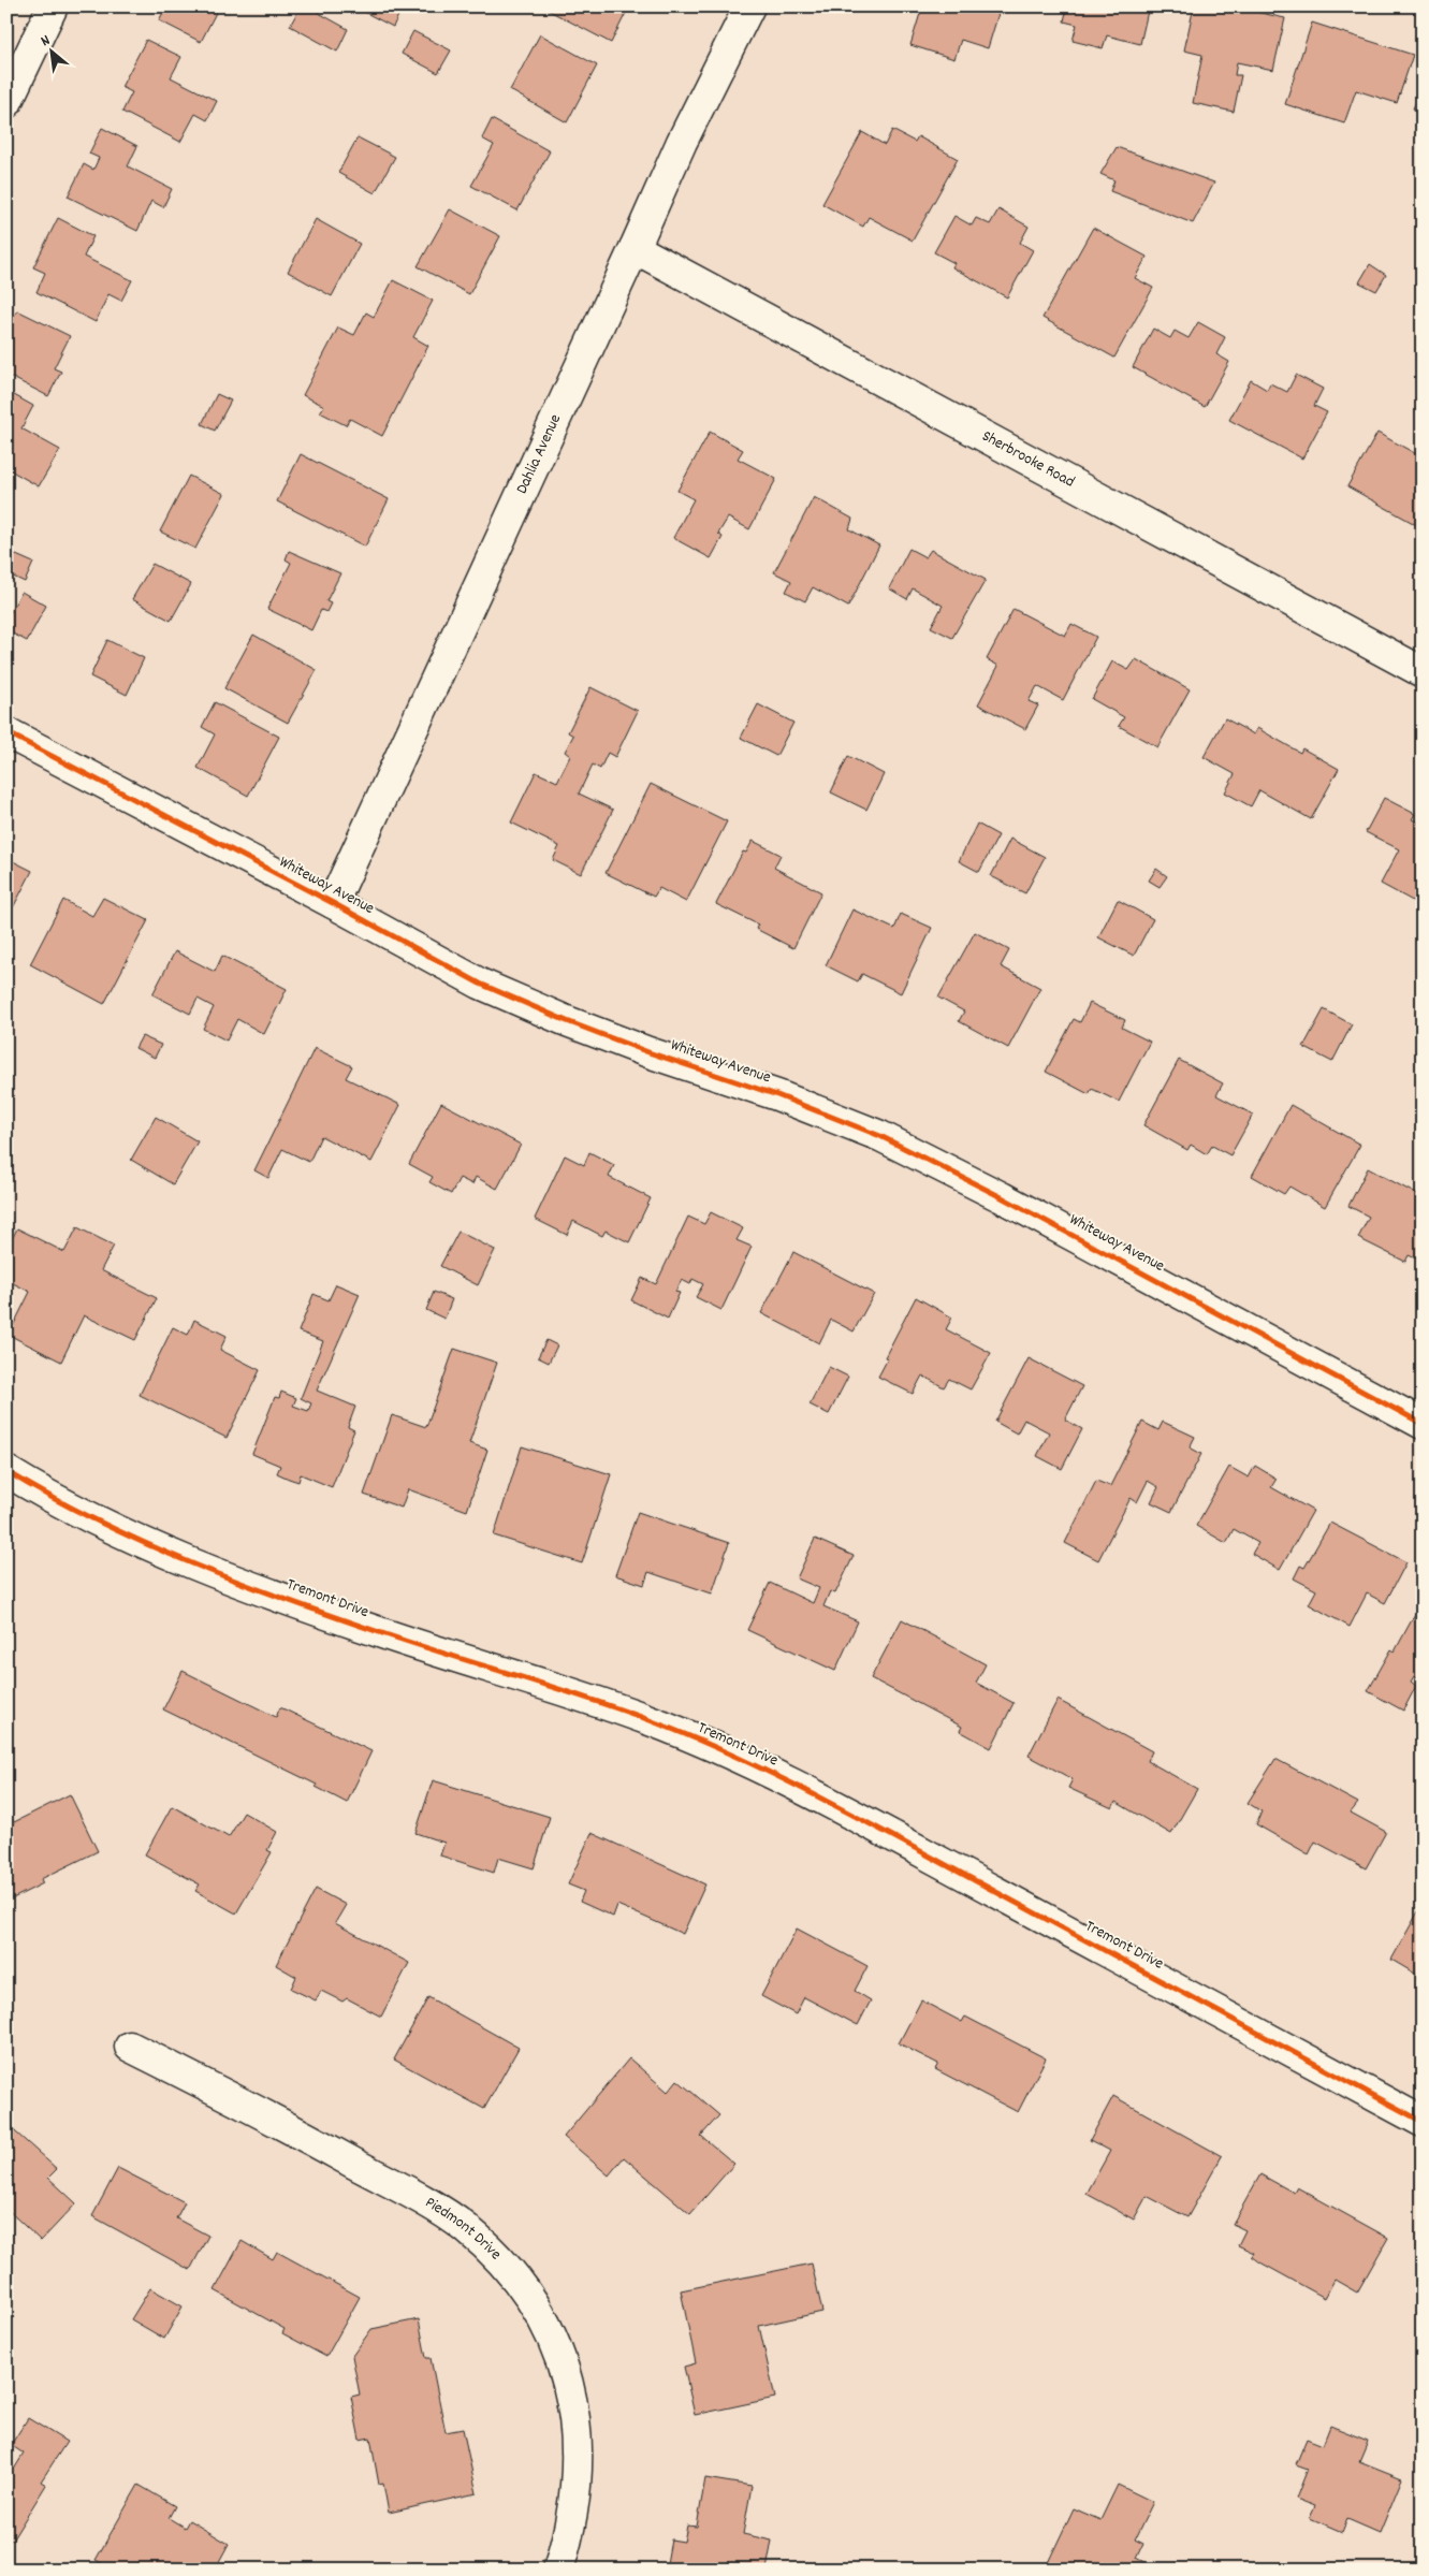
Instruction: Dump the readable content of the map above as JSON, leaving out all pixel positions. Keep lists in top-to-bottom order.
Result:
{
  "streets": {
    "street": [
      "Dahlia Avenue",
      "Sherbrooke Road",
      "Whiteway Avenue",
      "Tremont Drive",
      "Piedmont Drive"
    ]
  },
  "crossings": [
    ["Dahlia Avenue", "Sherbrooke Road"],
    ["Dahlia Avenue", "Whiteway Avenue"]
  ],
  "north": "top left"
}
